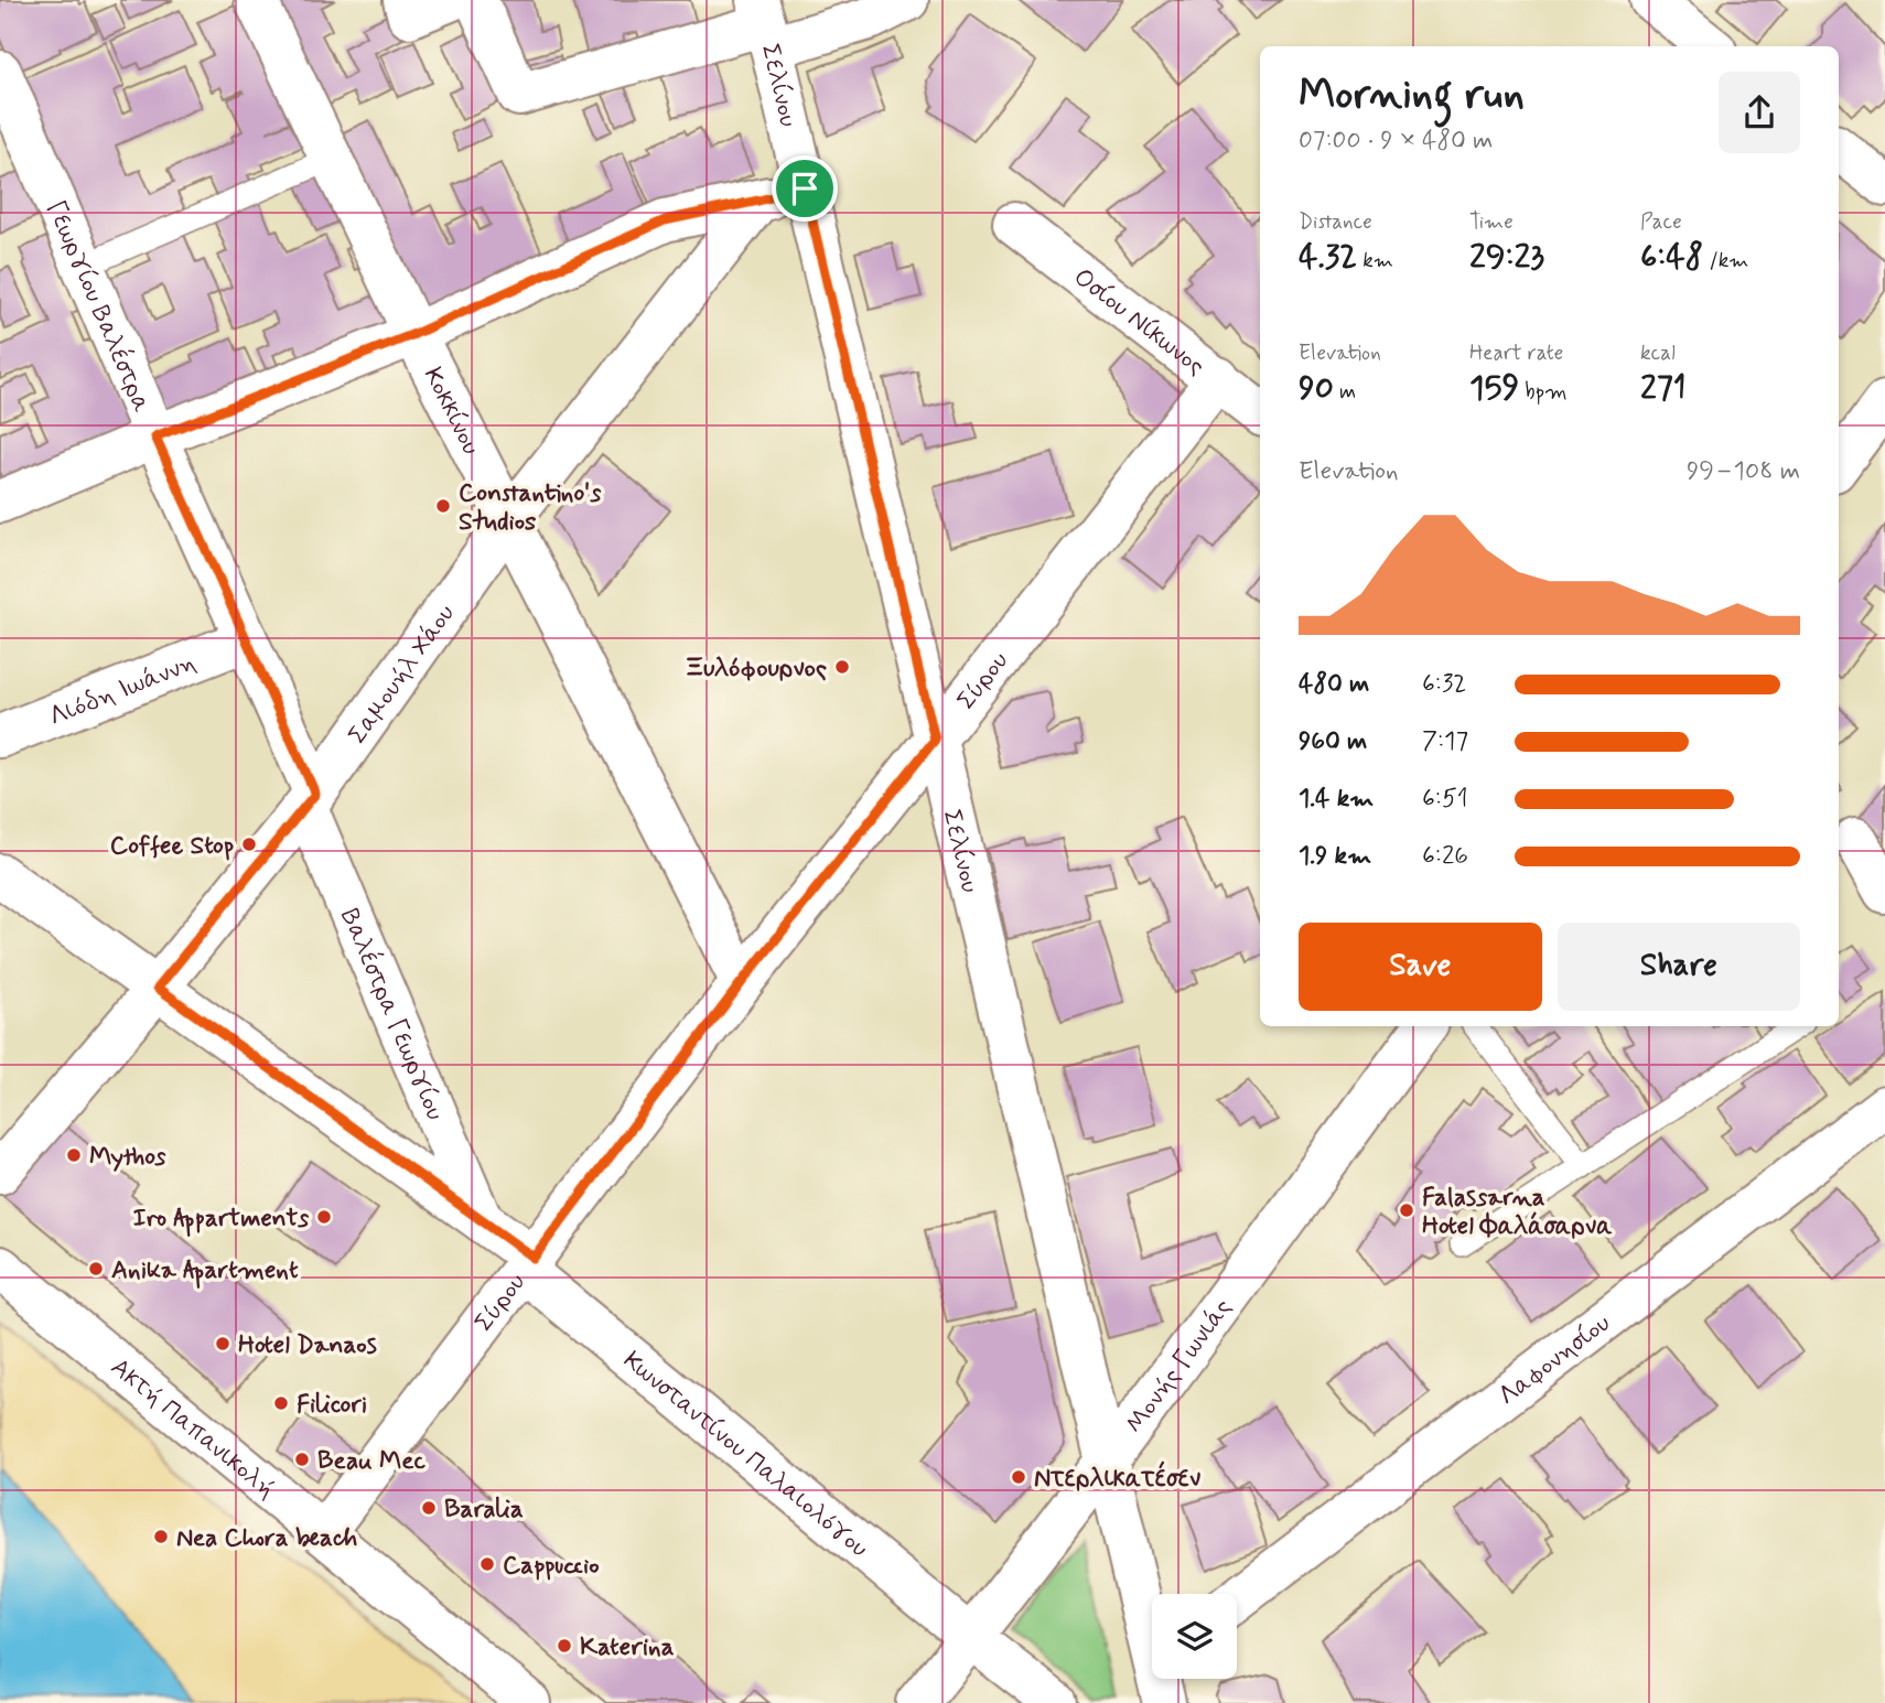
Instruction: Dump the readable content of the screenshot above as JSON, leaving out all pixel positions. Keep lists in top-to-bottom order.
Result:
{
  "streets": {
    "street": [
      "Σελίνου",
      "Γεωργίου Βαλέστρα",
      "Οσίου Νίκωνος",
      "Κοκκίνου",
      "Σαμουήλ Χάου",
      "Σύρου",
      "Λιόδη Ιωάννη",
      "Βαλέστρα Γεωργίου",
      "Λαφονησίου",
      "Μονής Γωνιάς",
      "Ακτή Παπανικολή",
      "Κωνσταντίνου Παλαιολόγου"
    ]
  },
  "crossings": [
    ["Σελίνου", "Σύρου"],
    ["Σελίνου", "Μονής Γωνιάς"],
    ["Γεωργίου Βαλέστρα", "Σαμουήλ Χάου"],
    ["Γεωργίου Βαλέστρα", "Λιόδη Ιωάννη"],
    ["Γεωργίου Βαλέστρα", "Βαλέστρα Γεωργίου"],
    ["Οσίου Νίκωνος", "Σύρου"],
    ["Κοκκίνου", "Σαμουήλ Χάου"],
    ["Κοκκίνου", "Σύρου"],
    ["Σαμουήλ Χάου", "Βαλέστρα Γεωργίου"],
    ["Σαμουήλ Χάου", "Κωνσταντίνου Παλαιολόγου"],
    ["Σύρου", "Ακτή Παπανικολή"],
    ["Σύρου", "Κωνσταντίνου Παλαιολόγου"],
    ["Βαλέστρα Γεωργίου", "Κωνσταντίνου Παλαιολόγου"],
    ["Μονής Γωνιάς", "Κωνσταντίνου Παλαιολόγου"]
  ],
  "places": [
    "Constantino's Studios",
    "Ξυλόφουρνος",
    "Coffee Stop",
    "Mythos",
    "Falassarna Hotel Φαλάσαρνα",
    "Iro Appartments",
    "Anika Apartment",
    "Hotel Danaos",
    "Filicori",
    "Beau Mec",
    "Ντερλικατέσεν",
    "Baralia",
    "Nea Chora beach",
    "Cappuccio",
    "Katerina"
  ],
  "page": {
    "heading": ["Morning run", "07:00 · 9 × 480 m"],
    "stats": [
      ["Distance", "4.32 km"],
      ["Time", "29:23"],
      ["Pace", "6:48 /km"],
      ["Elevation", "90 m"],
      ["Heart rate", "159 bpm"],
      ["kcal", "271"]
    ],
    "chart": ["Elevation", "99–108 m"],
    "list": [
      {
        "name": "480 m",
        "note": "6:32"
      },
      {
        "name": "960 m",
        "note": "7:17"
      },
      {
        "name": "1.4 km",
        "note": "6:51"
      },
      {
        "name": "1.9 km",
        "note": "6:26"
      }
    ],
    "buttons": ["Save", "Share"]
  }
}
